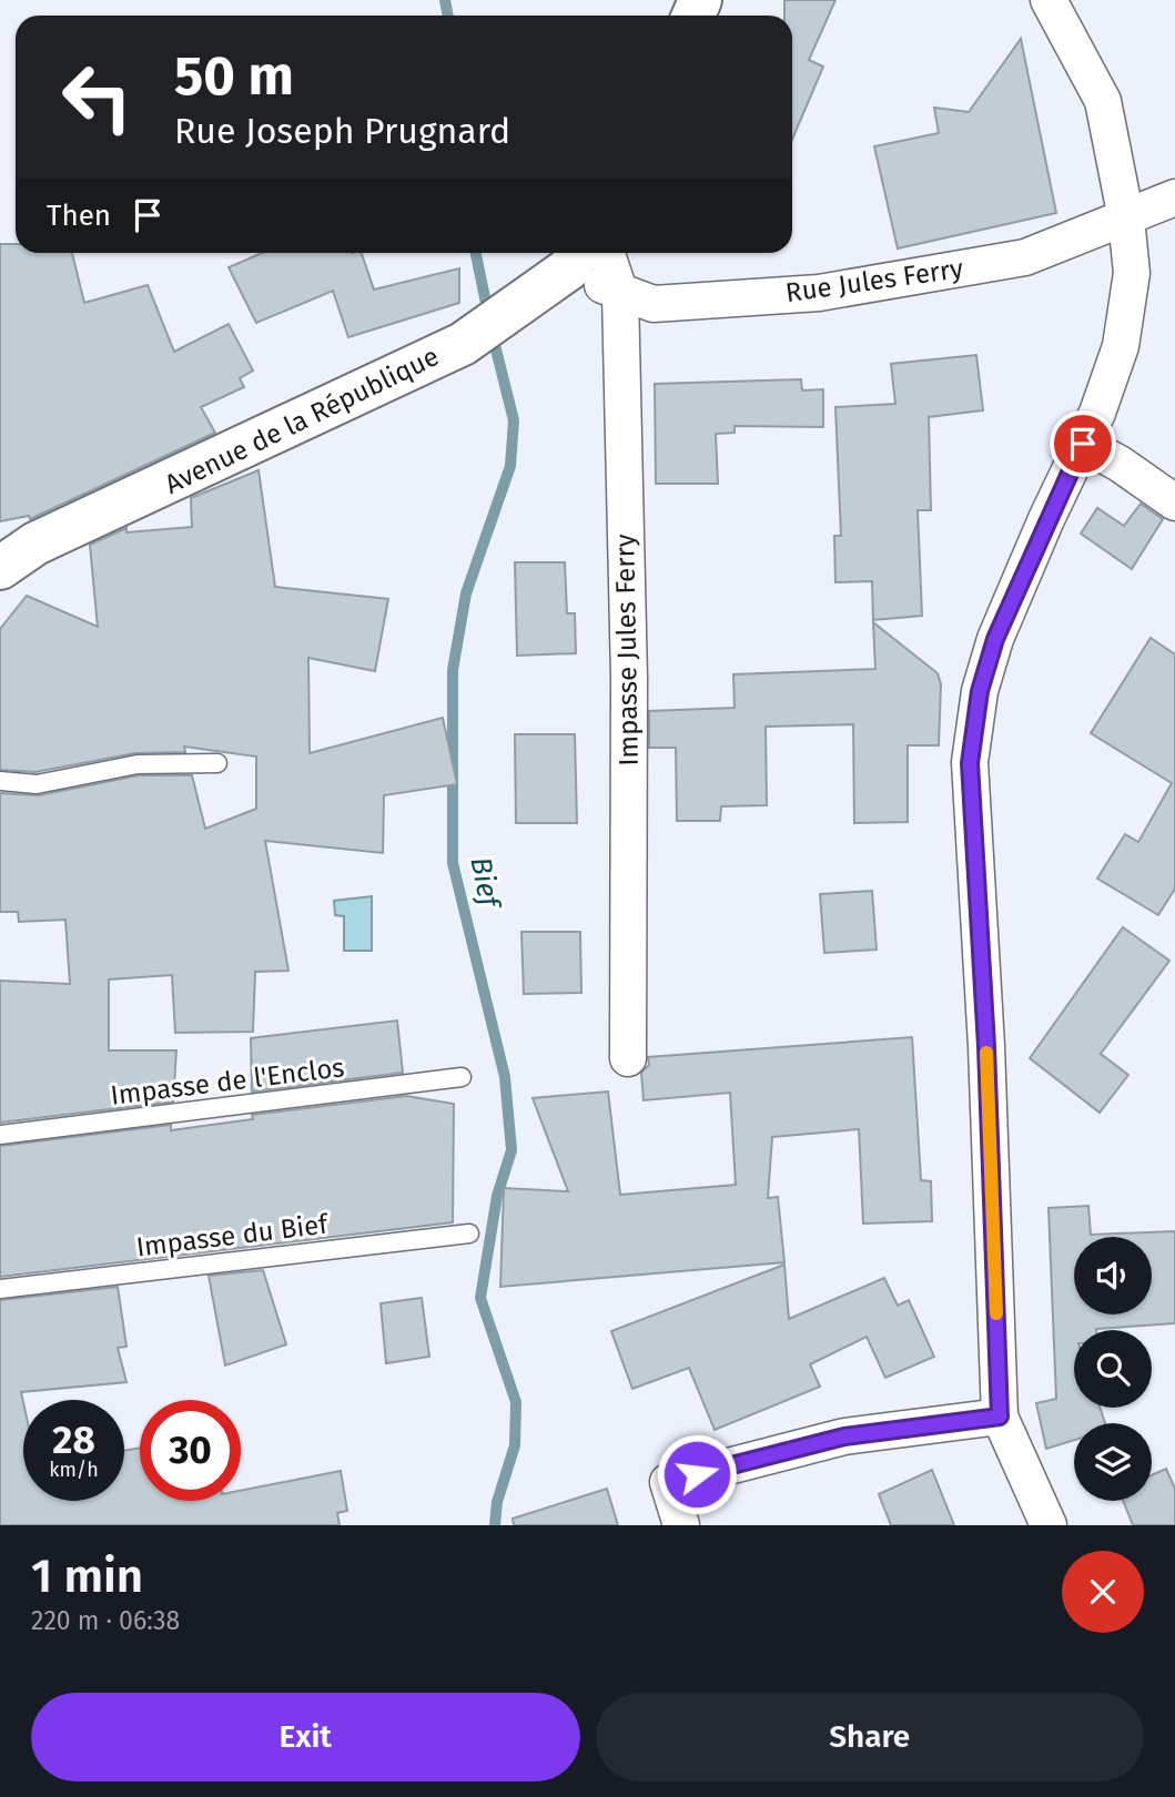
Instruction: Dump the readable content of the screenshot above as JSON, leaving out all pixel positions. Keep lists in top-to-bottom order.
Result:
{
  "streets": {
    "street": ["Rue Jules Ferry", "Avenue de la République", "Impasse Jules Ferry"],
    "lane": ["Impasse de l'Enclos", "Impasse du Bief"]
  },
  "crossings": [
    ["Rue Jules Ferry", "Avenue de la République"],
    ["Rue Jules Ferry", "Impasse Jules Ferry"]
  ],
  "water": ["Bief"],
  "page": {
    "turn": ["50 m", "Rue Joseph Prugnard"],
    "then": "Then",
    "speed": "28 km/h",
    "limit": "30",
    "heading": ["1 min", "220 m · 06:38"],
    "buttons": ["Exit", "Share"]
  }
}
